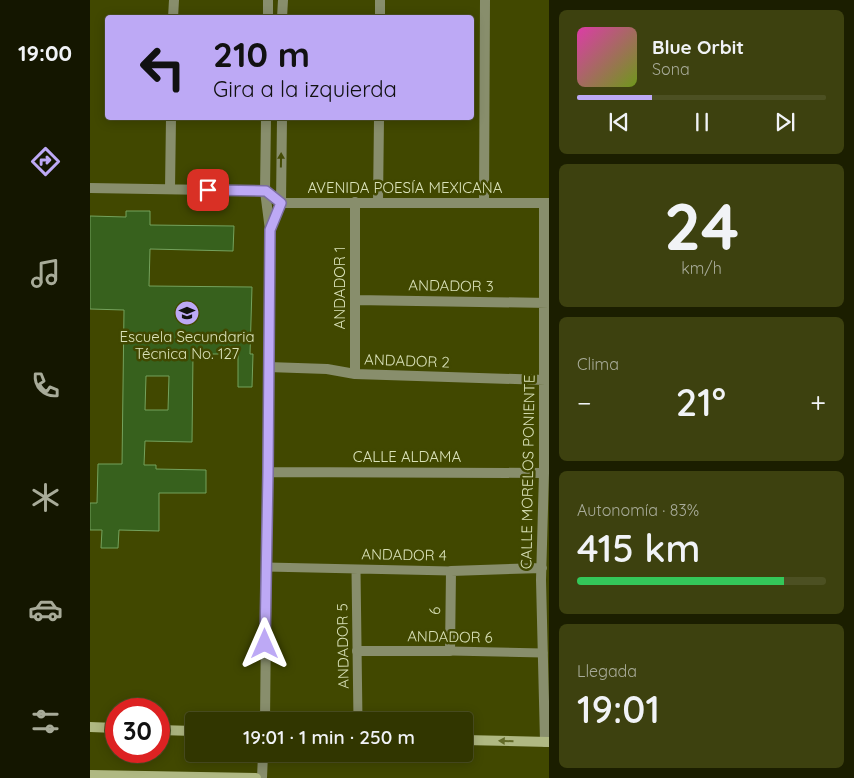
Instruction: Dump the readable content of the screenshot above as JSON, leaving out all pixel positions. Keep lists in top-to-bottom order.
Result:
{
  "streets": {
    "street": [
      "AVENIDA POESÍA MEXICANA",
      "ANDADOR 3",
      "ANDADOR 1",
      "ANDADOR 2",
      "CALLE ALDAMA",
      "CALLE MORELOS PONIENTE",
      "ANDADOR 4",
      "6",
      "ANDADOR 6"
    ],
    "lane": ["ANDADOR 5"]
  },
  "crossings": [
    ["AVENIDA POESÍA MEXICANA", "ANDADOR 1"],
    ["AVENIDA POESÍA MEXICANA", "CALLE MORELOS PONIENTE"],
    ["ANDADOR 3", "ANDADOR 1"],
    ["ANDADOR 3", "CALLE MORELOS PONIENTE"],
    ["ANDADOR 1", "ANDADOR 2"],
    ["ANDADOR 2", "CALLE MORELOS PONIENTE"],
    ["CALLE ALDAMA", "CALLE MORELOS PONIENTE"],
    ["CALLE MORELOS PONIENTE", "ANDADOR 4"],
    ["CALLE MORELOS PONIENTE", "ANDADOR 6"],
    ["ANDADOR 4", "6"],
    ["ANDADOR 4", "ANDADOR 5"],
    ["6", "ANDADOR 6"],
    ["ANDADOR 6", "ANDADOR 5"]
  ],
  "places": {
    "school or university": ["Escuela Secundaria Técnica No. 127"]
  },
  "page": {
    "tabs": "19:00",
    "turn": ["210 m", "Gira a la izquierda"],
    "song": ["Blue Orbit", "Sona"],
    "tile": [
      ["24", "km/h"],
      "Clima",
      ["Autonomía · 83%", "415 km"],
      ["Llegada", "19:01"]
    ],
    "heat": ["−", "21°", "+"],
    "limit": "30",
    "trip": "19:01 · 1 min · 250 m"
  }
}
